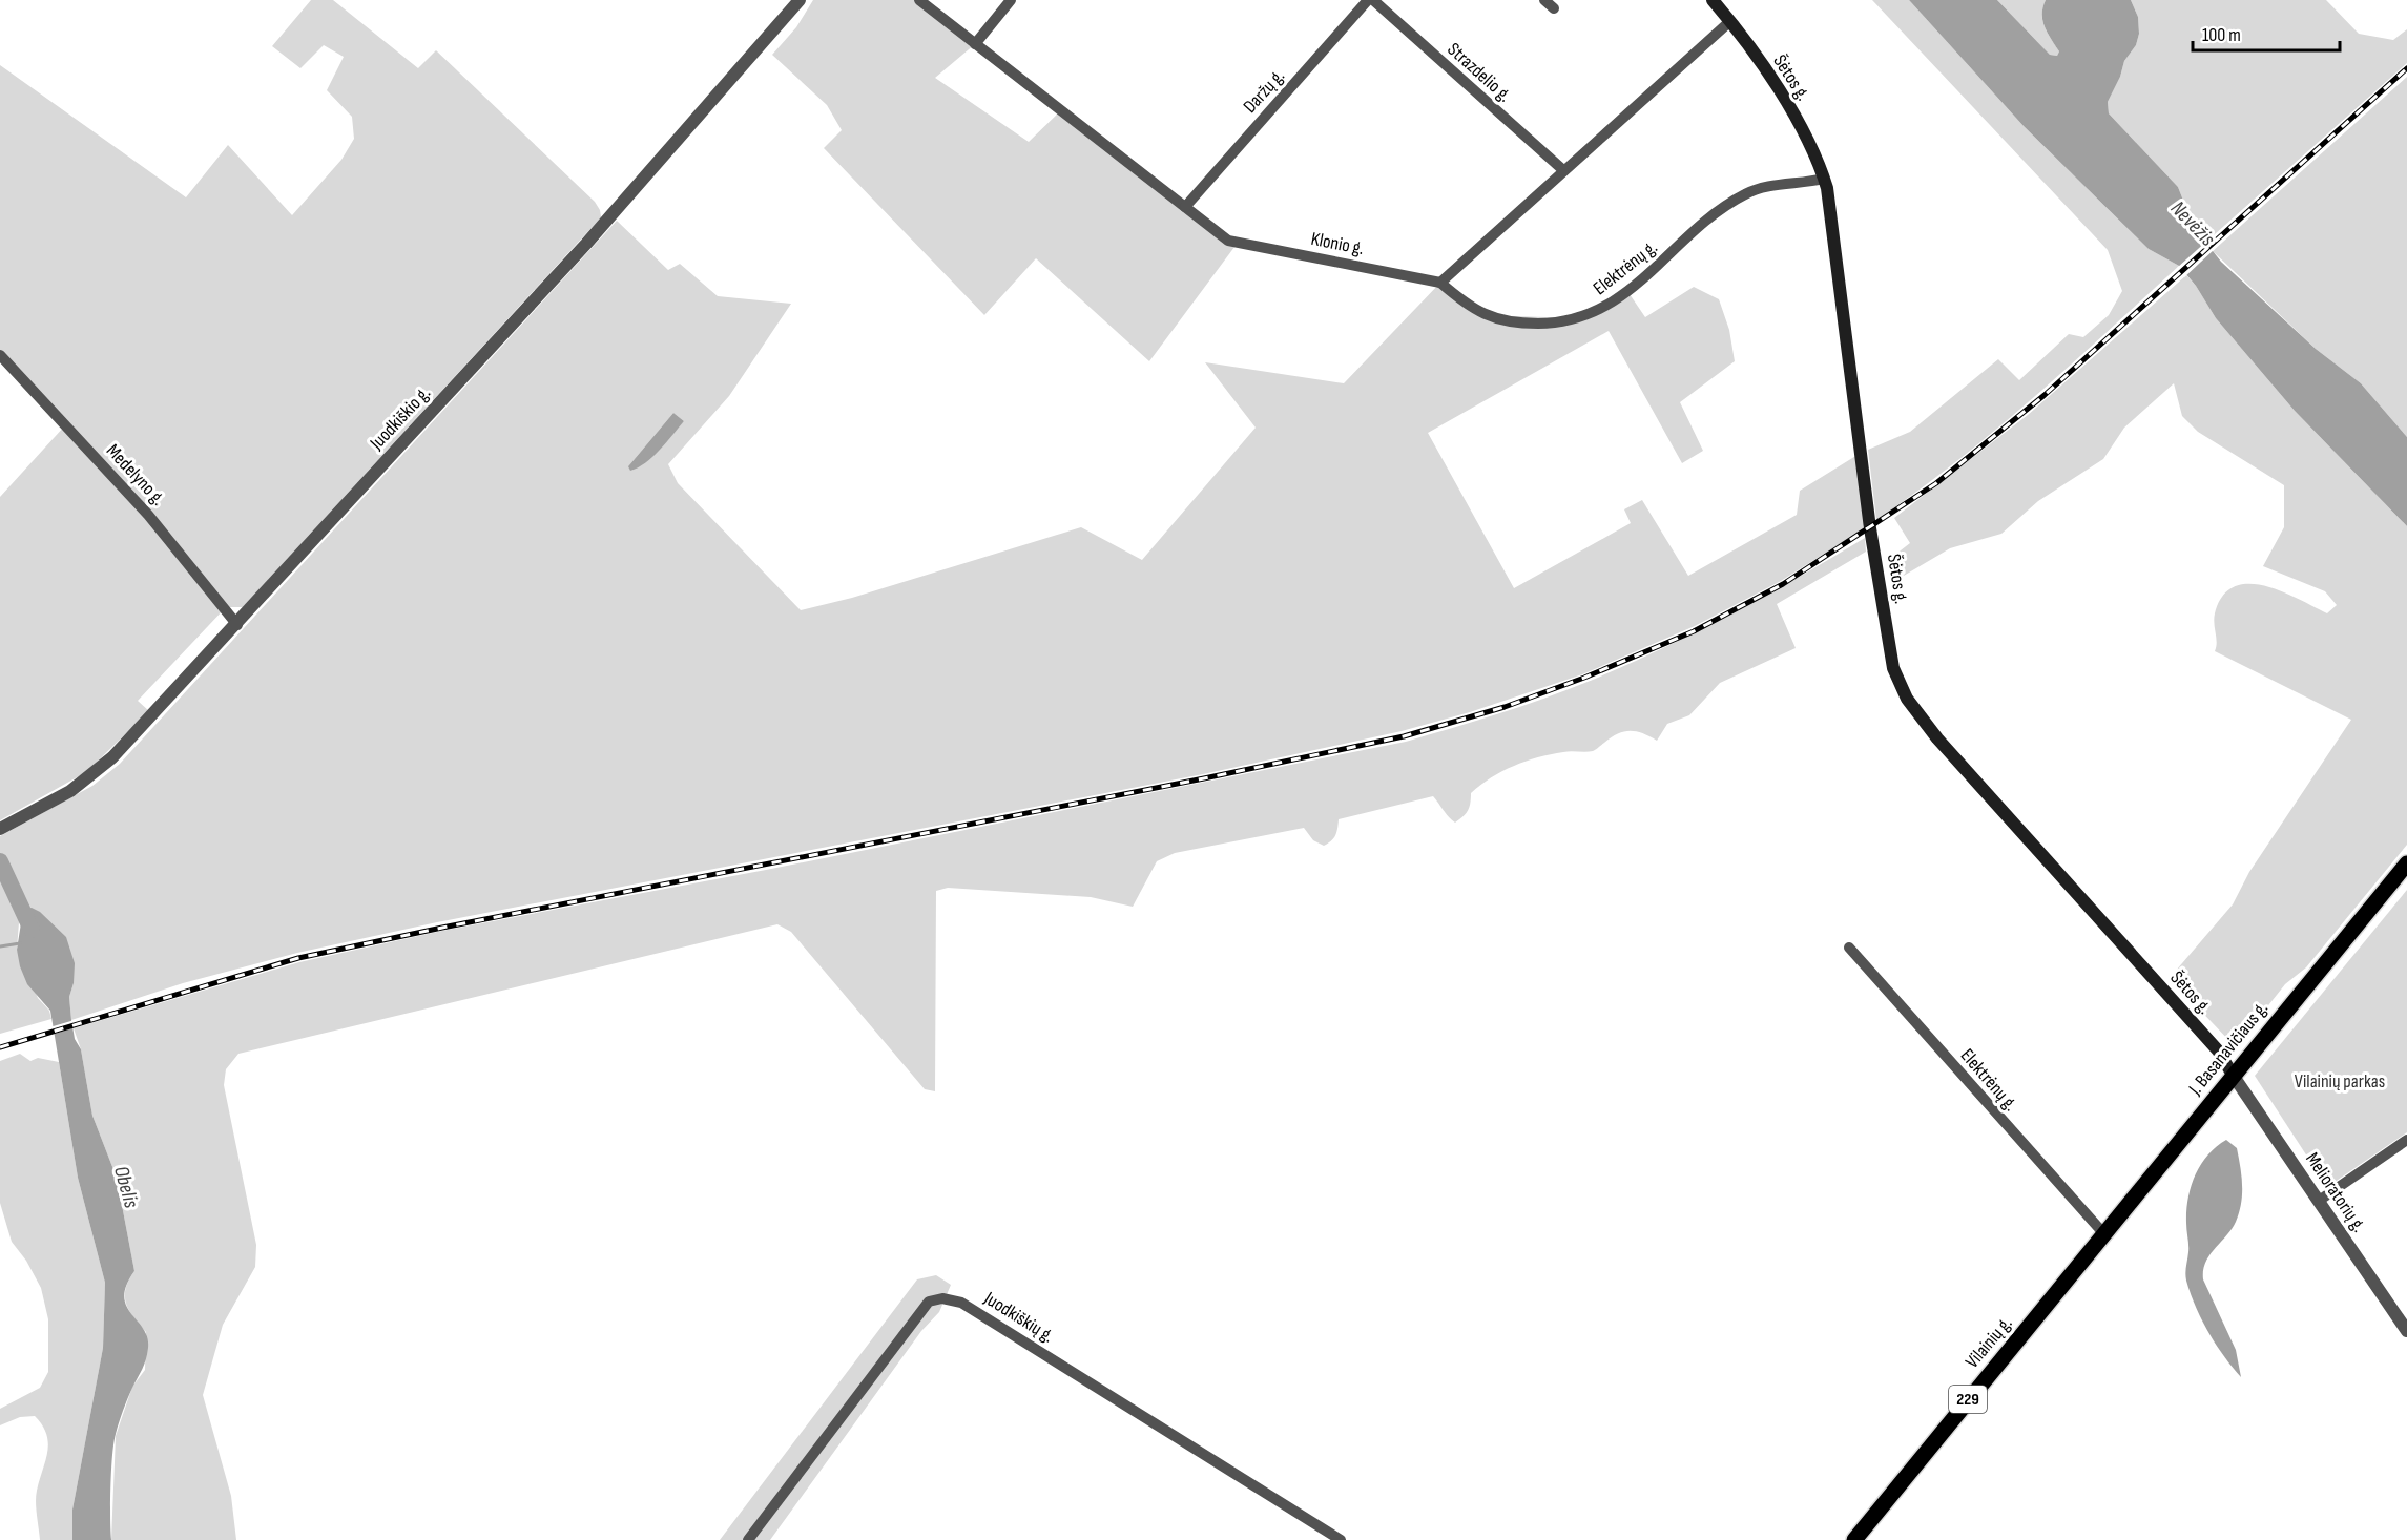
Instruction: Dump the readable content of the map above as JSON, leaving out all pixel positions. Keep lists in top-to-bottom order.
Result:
{
  "streets": {
    "main road": [
      "Šėtos g.",
      "J. Basanavičiaus g.",
      "Vilainių g.",
      "229"
    ],
    "street": [
      "Strazdelio g.",
      "Daržų g.",
      "Klonio g.",
      "Elektrėnų g.",
      "Juodkiškio g.",
      "Medelyno g.",
      "Melioratorių g.",
      "Juodkiškių g."
    ]
  },
  "crossings": [
    ["Šėtos g.", "Elektrėnų g."],
    ["Šėtos g.", "J. Basanavičiaus g."],
    ["Šėtos g.", "Melioratorių g."],
    ["Daržų g.", "Klonio g."],
    ["Klonio g.", "Elektrėnų g."],
    ["Elektrėnų g.", "J. Basanavičiaus g."],
    ["Juodkiškio g.", "Medelyno g."],
    ["J. Basanavičiaus g.", "Melioratorių g."],
    ["J. Basanavičiaus g.", "Vilainių g."]
  ],
  "water": ["Nevėžis", "Obelis"],
  "parks": ["Vilainių parkas"],
  "scale_bar": "100 m"
}
